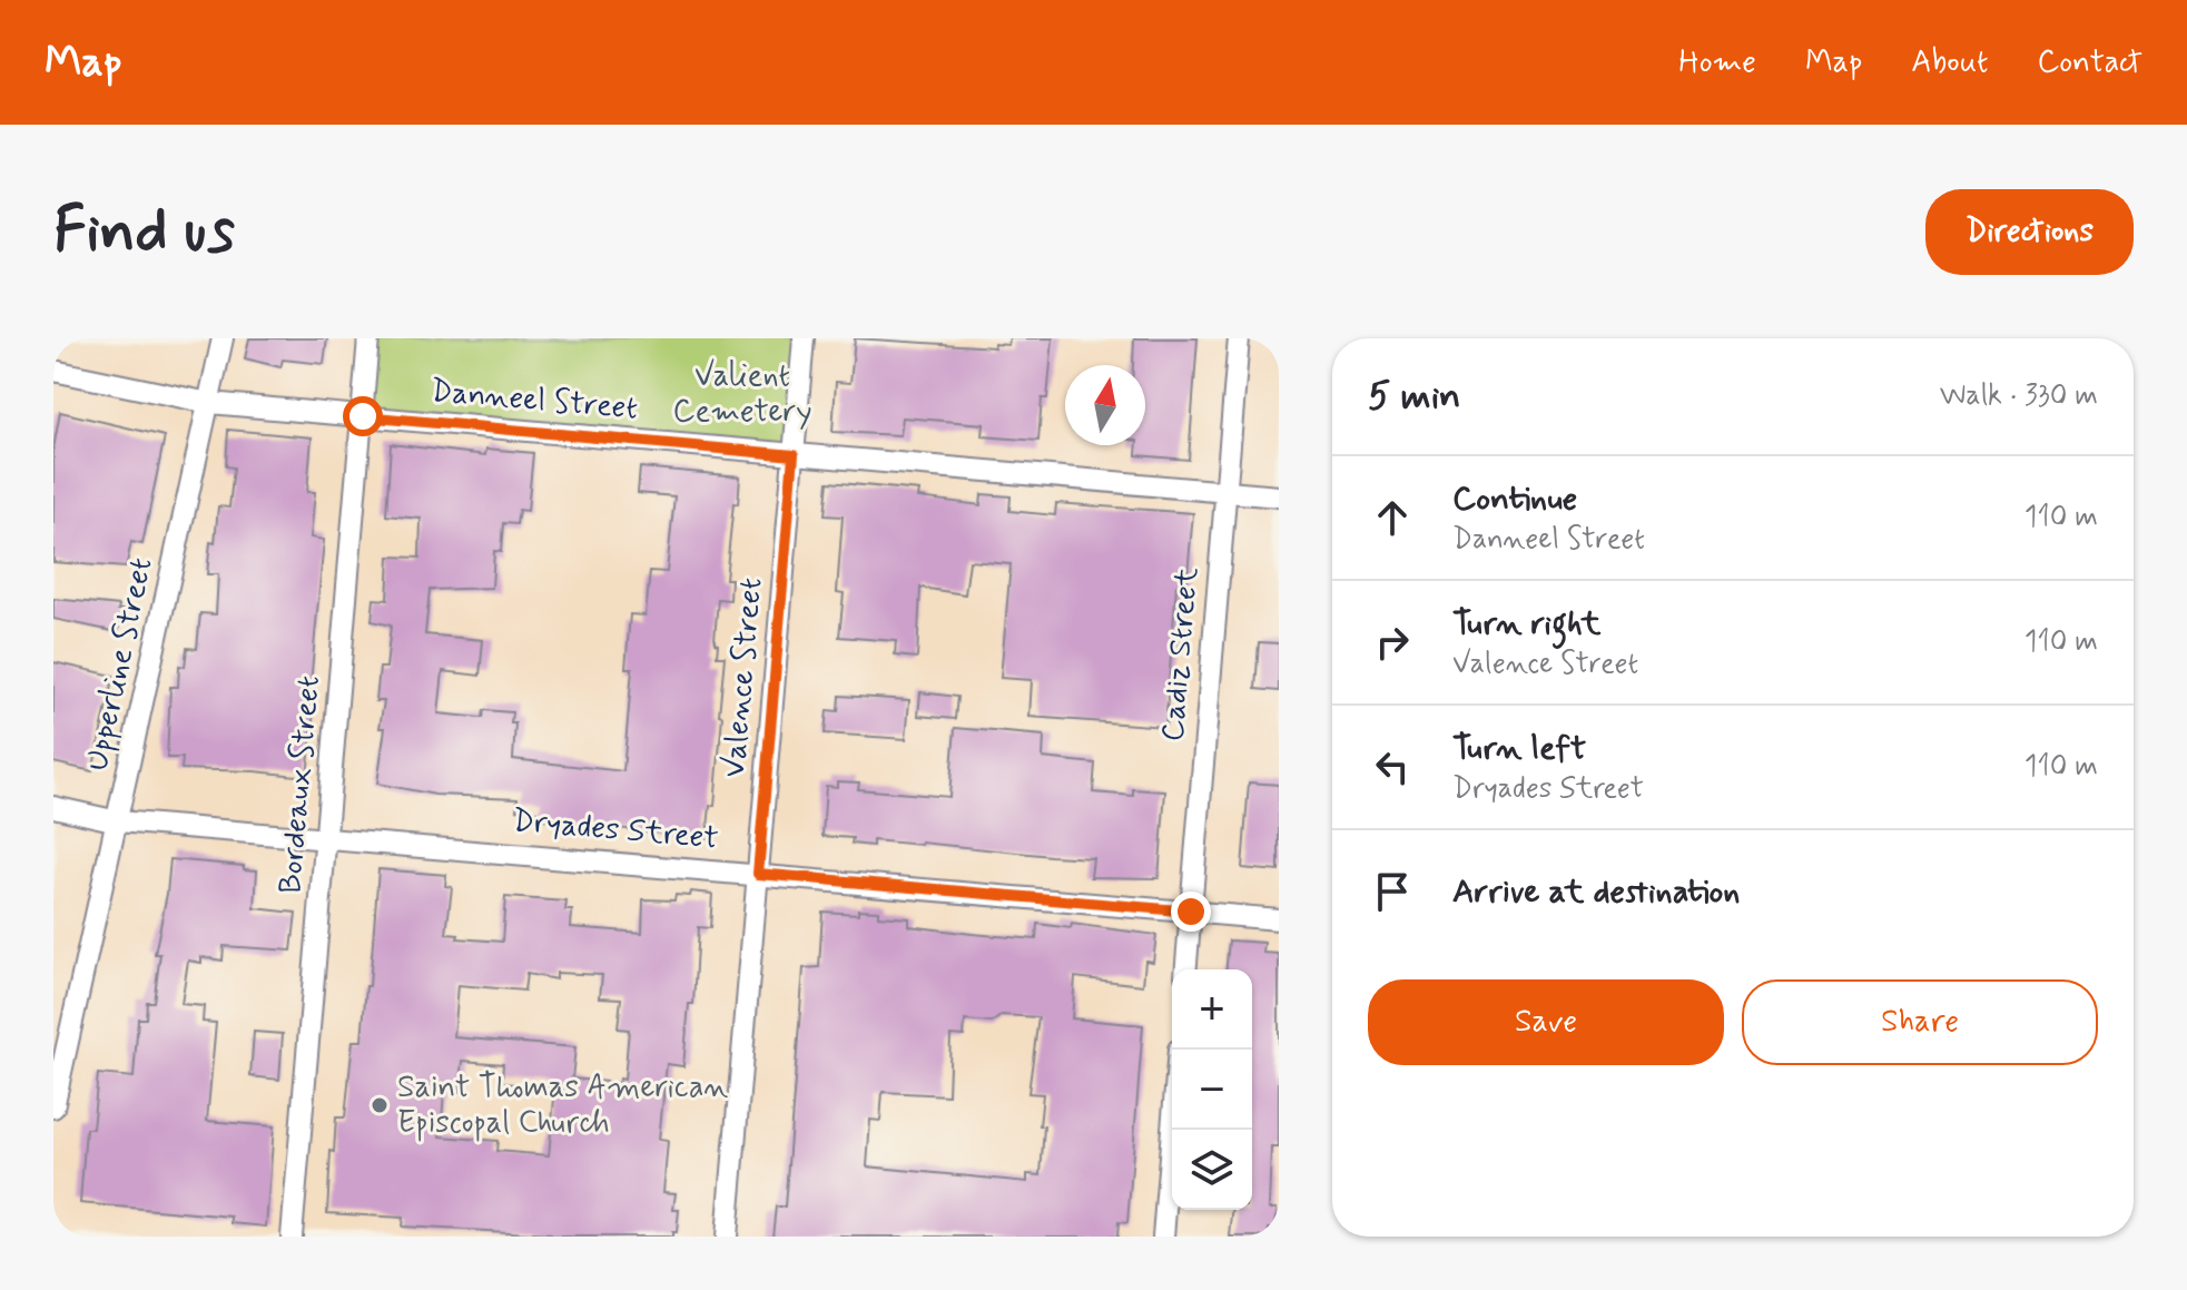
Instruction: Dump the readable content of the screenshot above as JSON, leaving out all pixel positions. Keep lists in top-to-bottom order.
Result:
{
  "streets": {
    "street": [
      "Danneel Street",
      "Cadiz Street",
      "Upperline Street",
      "Valence Street",
      "Bordeaux Street",
      "Dryades Street"
    ]
  },
  "crossings": [
    ["Danneel Street", "Cadiz Street"],
    ["Danneel Street", "Upperline Street"],
    ["Danneel Street", "Valence Street"],
    ["Danneel Street", "Bordeaux Street"],
    ["Cadiz Street", "Dryades Street"],
    ["Upperline Street", "Dryades Street"],
    ["Valence Street", "Dryades Street"],
    ["Bordeaux Street", "Dryades Street"]
  ],
  "parks": ["Valient Cemetery"],
  "places": ["Saint Thomas American Episcopal Church"],
  "north": "top",
  "page": {
    "header": "Map",
    "nav": [
      "Home",
      "Map",
      "About",
      "Contact"
    ],
    "buttons": [
      "Directions",
      ["Save", "Share"]
    ],
    "title": "Find us",
    "heading": ["5 min", "Walk · 330 m"],
    "list": [
      ["Continue", "Danneel Street", "110 m"],
      ["Turn right", "Valence Street", "110 m"],
      ["Turn left", "Dryades Street", "110 m"],
      "Arrive at destination"
    ],
    "map_buttons": ["+", "−"]
  }
}
